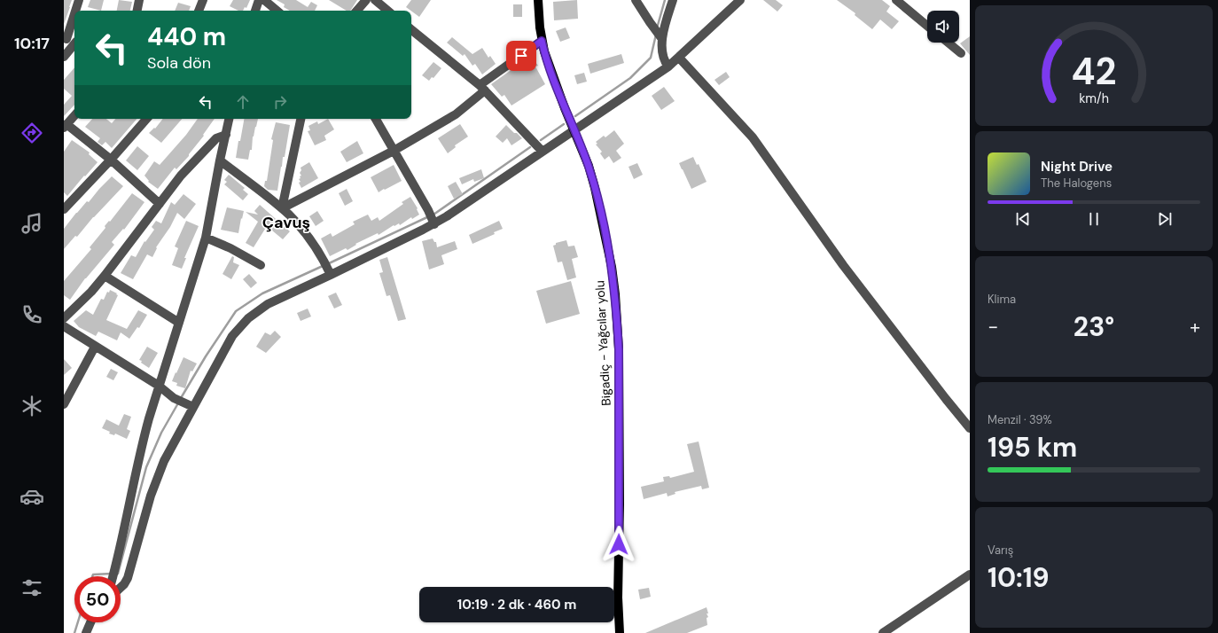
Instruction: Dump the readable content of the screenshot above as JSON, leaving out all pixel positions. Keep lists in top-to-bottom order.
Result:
{
  "streets": {
    "main road": ["Bigadiç - Yağcılar yolu"]
  },
  "districts": ["Çavuş"],
  "page": {
    "tabs": "10:17",
    "turn": ["440 m", "Sola dön"],
    "song": ["Night Drive", "The Halogens"],
    "tile": [
      "Klima",
      ["Menzil · 39%", "195 km"],
      ["Varış", "10:19"]
    ],
    "heat": ["−", "23°", "+"],
    "limit": "50",
    "trip": "10:19 · 2 dk · 460 m",
    "gauge": ["42", "km/h"]
  }
}
